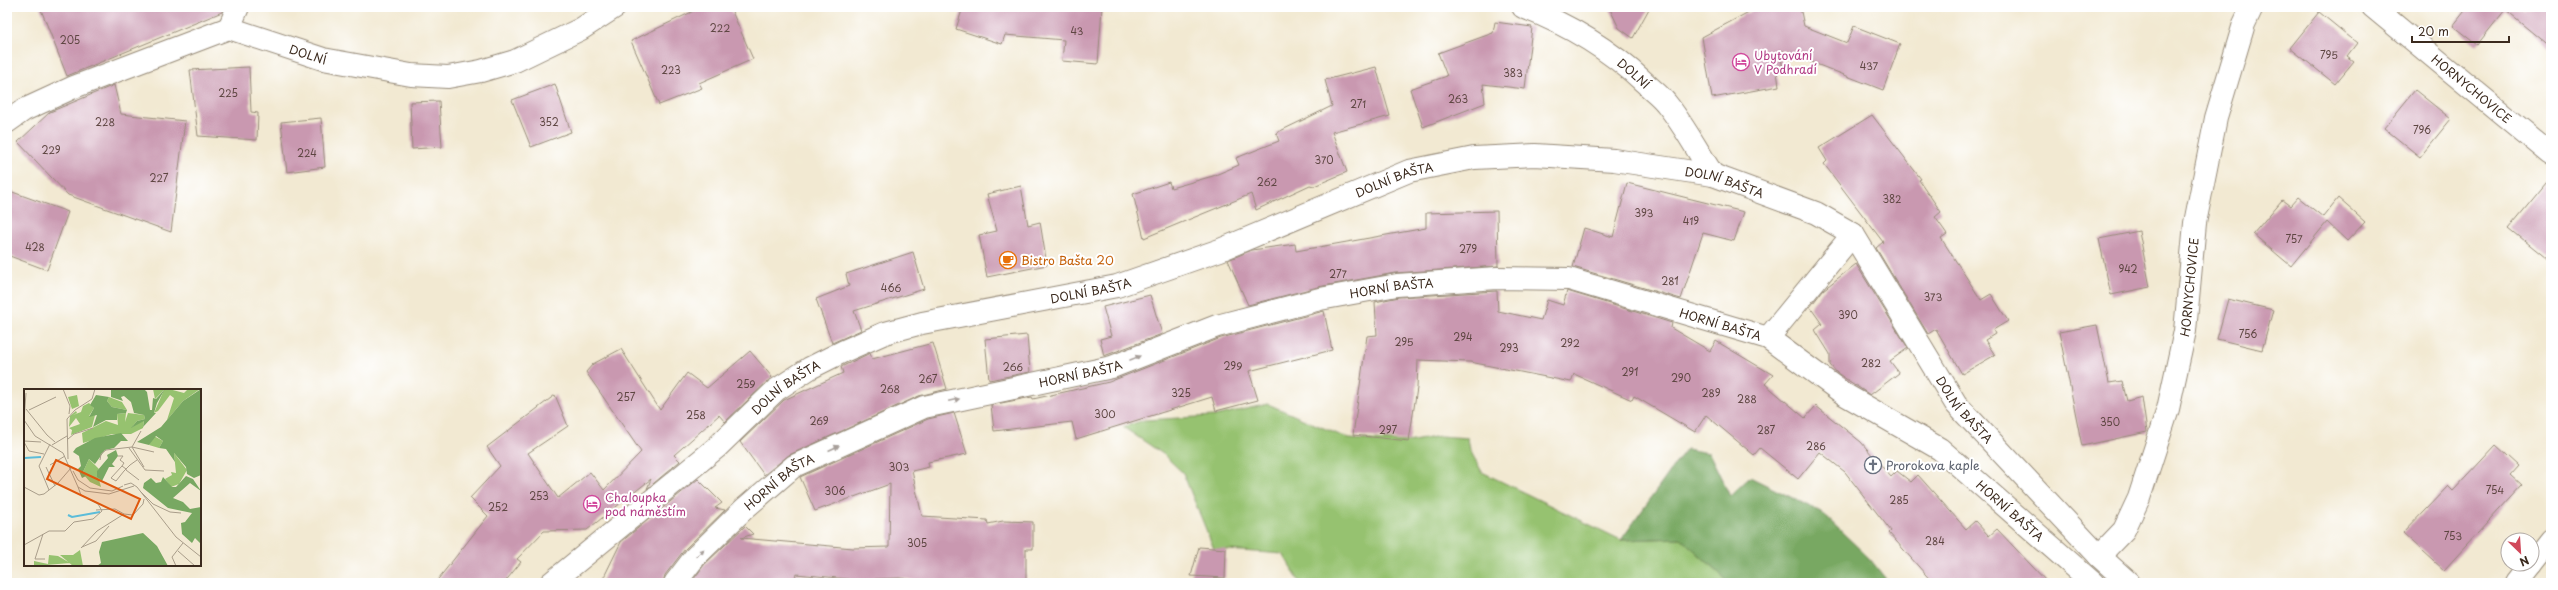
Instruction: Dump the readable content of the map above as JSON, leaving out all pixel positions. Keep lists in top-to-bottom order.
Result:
{
  "streets": {
    "street": [
      "DOLNÍ",
      "HORNYCHOVICE",
      "DOLNÍ BAŠTA",
      "HORNÍ BAŠTA"
    ]
  },
  "crossings": [
    ["DOLNÍ", "DOLNÍ BAŠTA"],
    ["HORNYCHOVICE", "DOLNÍ BAŠTA"]
  ],
  "one_way": ["HORNÍ BAŠTA"],
  "places": {
    "hotel": ["Ubytování V Podhradí", "Chaloupka pod náměstím"],
    "cafe": ["Bistro Bašta 20"],
    "church": ["Prorokova kaple"]
  },
  "house_numbers": [
    "222",
    "43",
    "205",
    "795",
    "437",
    "223",
    "383",
    "225",
    "263",
    "271",
    "228",
    "352",
    "796",
    "229",
    "224",
    "370",
    "227",
    "262",
    "382",
    "393",
    "419",
    "757",
    "428",
    "279",
    "942",
    "277",
    "281",
    "466",
    "373",
    "390",
    "756",
    "294",
    "295",
    "292",
    "293",
    "282",
    "299",
    "266",
    "291",
    "290",
    "267",
    "259",
    "268",
    "325",
    "289",
    "257",
    "288",
    "300",
    "258",
    "269",
    "350",
    "297",
    "287",
    "286",
    "303",
    "754",
    "306",
    "253",
    "285",
    "252",
    "753",
    "284",
    "305"
  ],
  "scale_bar": "20 m",
  "north": "bottom right"
}
